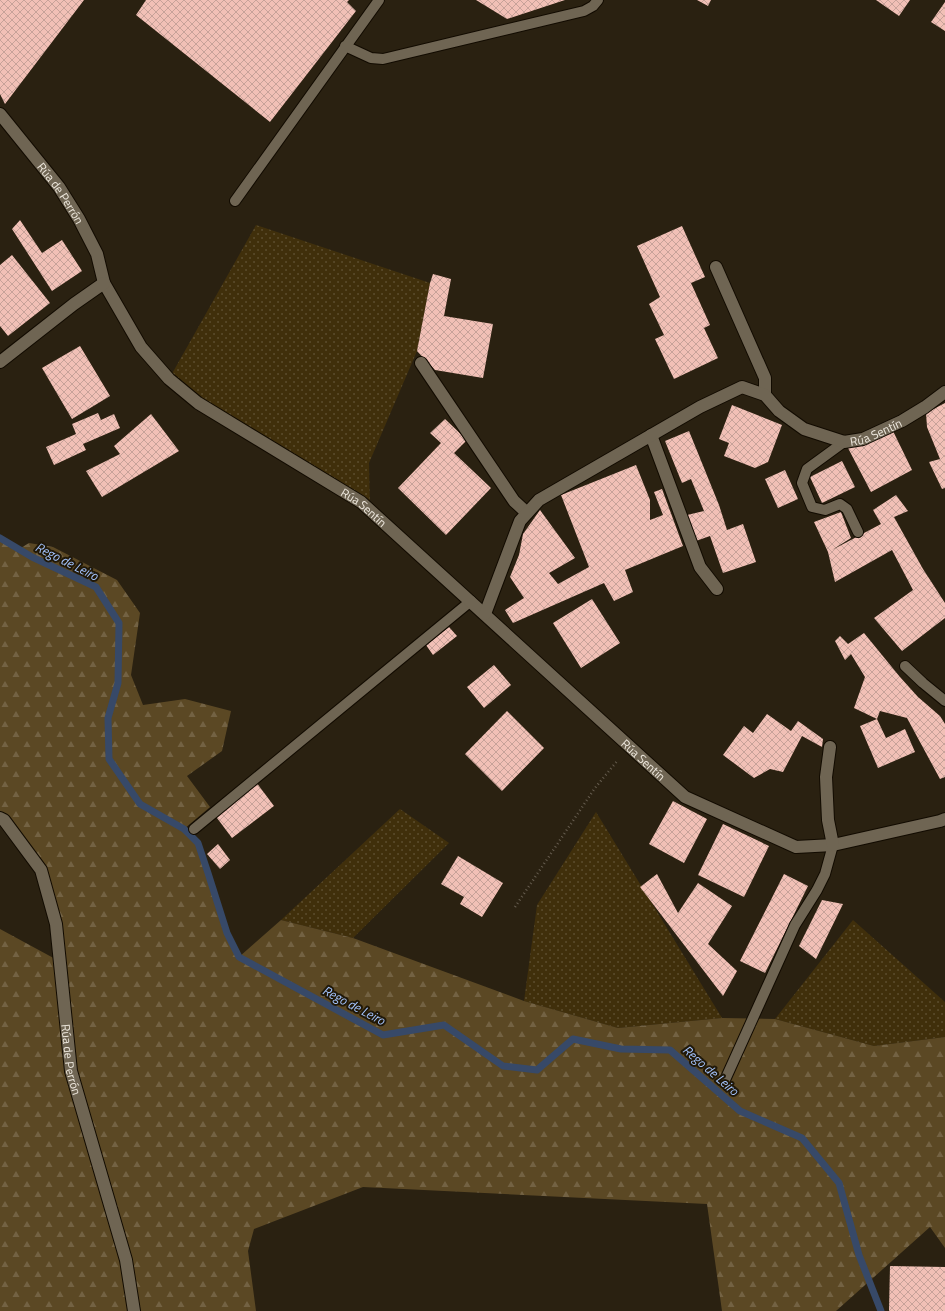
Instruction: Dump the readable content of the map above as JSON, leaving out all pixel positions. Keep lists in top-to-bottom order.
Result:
{
  "streets": {
    "street": ["Rúa de Perrón", "Rúa Sentín"]
  },
  "crossings": [
    ["Rúa de Perrón", "Rúa Sentín"]
  ],
  "water": ["Rego de Leiro"]
}
